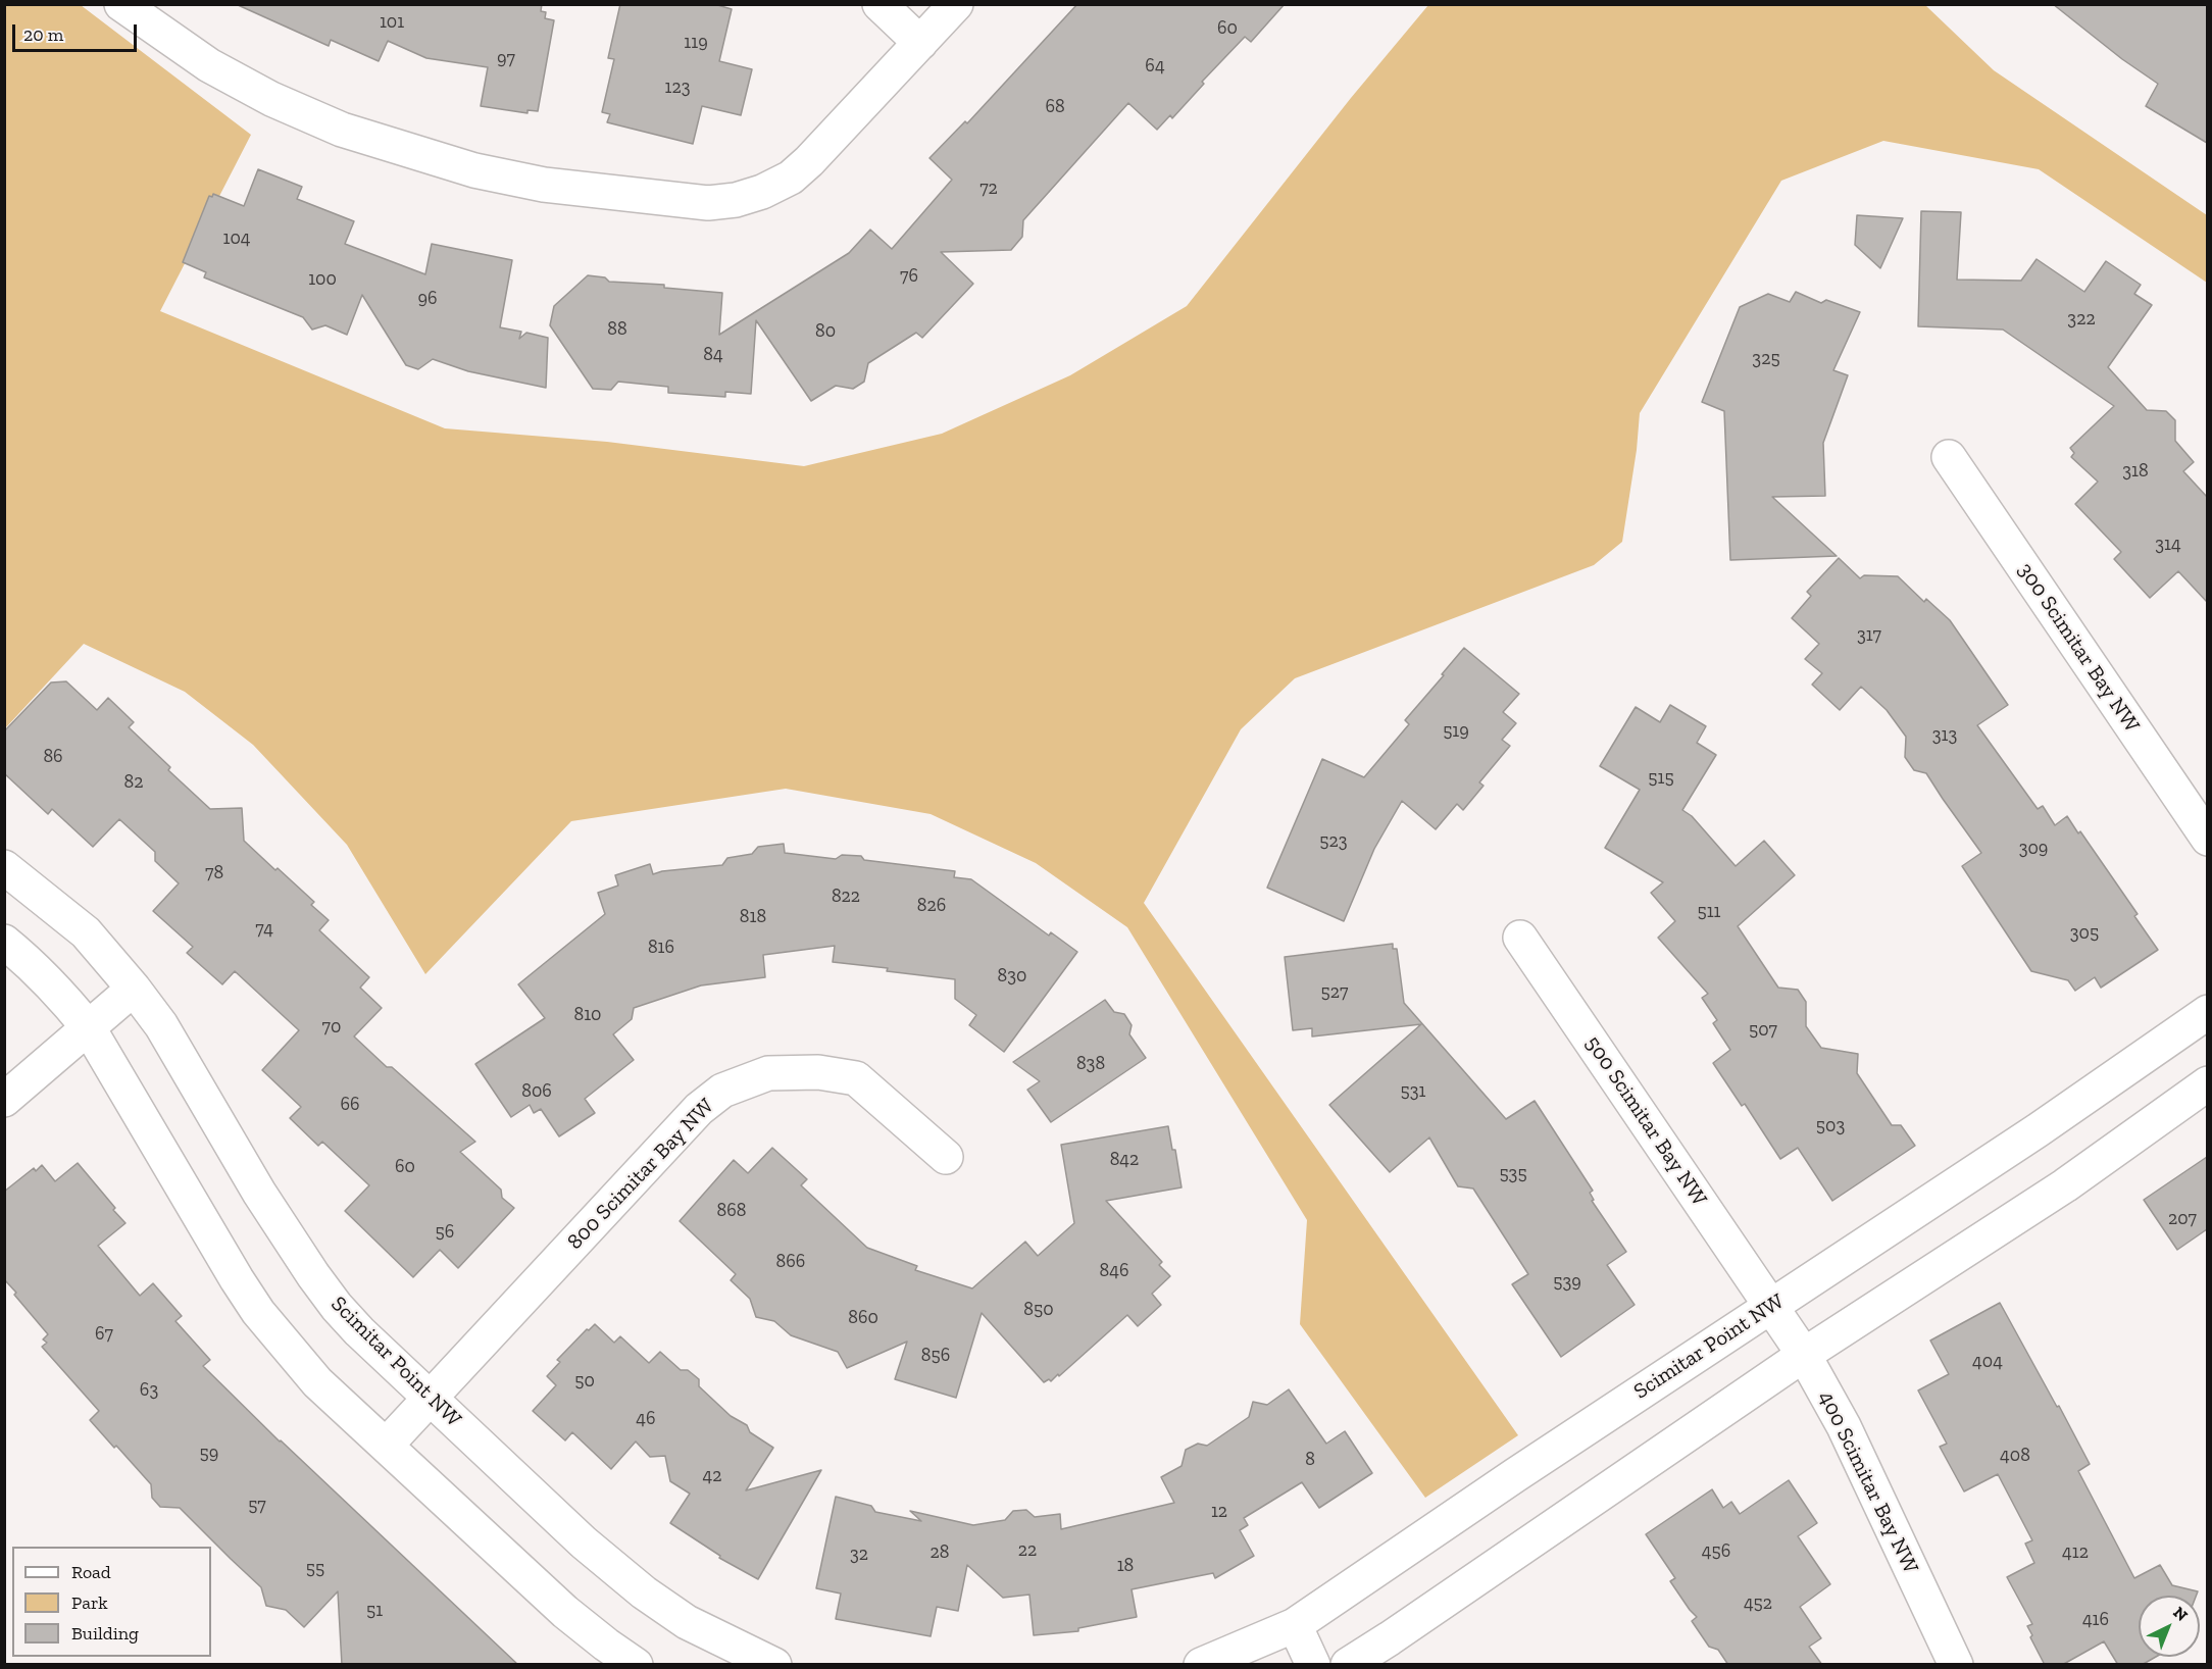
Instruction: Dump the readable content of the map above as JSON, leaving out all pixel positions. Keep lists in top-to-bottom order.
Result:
{
  "streets": {
    "street": [
      "300 Scimitar Bay NW",
      "500 Scimitar Bay NW",
      "800 Scimitar Bay NW",
      "Scimitar Point NW",
      "400 Scimitar Bay NW"
    ]
  },
  "crossings": [
    ["500 Scimitar Bay NW", "Scimitar Point NW"],
    ["500 Scimitar Bay NW", "400 Scimitar Bay NW"],
    ["800 Scimitar Bay NW", "Scimitar Point NW"],
    ["Scimitar Point NW", "400 Scimitar Bay NW"]
  ],
  "house_numbers": [
    "101",
    "60",
    "119",
    "97",
    "64",
    "123",
    "68",
    "72",
    "104",
    "76",
    "100",
    "96",
    "322",
    "88",
    "80",
    "84",
    "325",
    "318",
    "314",
    "317",
    "519",
    "313",
    "86",
    "515",
    "82",
    "523",
    "309",
    "78",
    "822",
    "826",
    "511",
    "818",
    "74",
    "305",
    "816",
    "830",
    "527",
    "810",
    "70",
    "507",
    "838",
    "806",
    "531",
    "66",
    "503",
    "842",
    "60",
    "535",
    "868",
    "207",
    "56",
    "866",
    "846",
    "539",
    "850",
    "860",
    "67",
    "856",
    "404",
    "50",
    "63",
    "46",
    "59",
    "408",
    "8",
    "42",
    "57",
    "12",
    "22",
    "456",
    "28",
    "412",
    "32",
    "18",
    "55",
    "452",
    "51",
    "416"
  ],
  "legend": ["Road", "Park", "Building"],
  "scale_bar": "20 m",
  "north": "top right"
}
